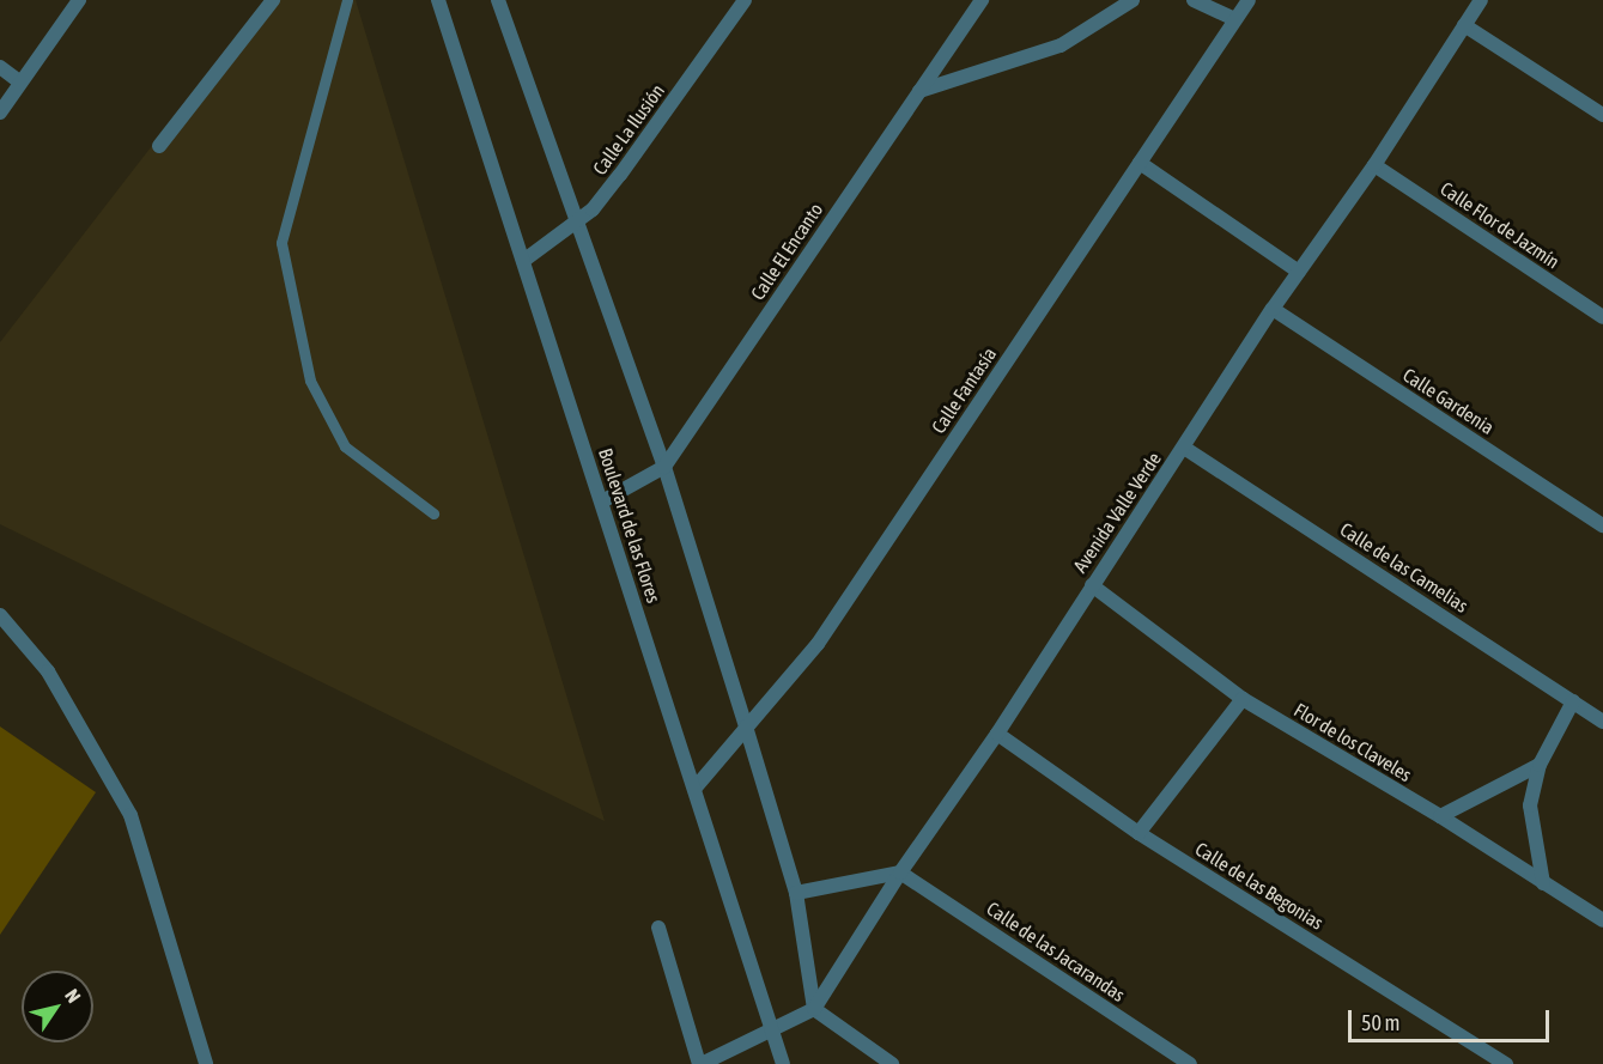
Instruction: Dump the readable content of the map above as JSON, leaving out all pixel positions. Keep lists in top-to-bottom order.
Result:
{
  "streets": {
    "street": [
      "Calle La Ilusión",
      "Calle Flor de Jazmín",
      "Calle El Encanto",
      "Calle Fantasía",
      "Calle Gardenia",
      "Avenida Valle Verde",
      "Boulevard de las Flores",
      "Calle de las Camelias",
      "Flor de los Claveles",
      "Calle de las Begonias",
      "Calle de las Jacarandas"
    ]
  },
  "crossings": [
    ["Calle La Ilusión", "Boulevard de las Flores"],
    ["Calle Flor de Jazmín", "Avenida Valle Verde"],
    ["Calle El Encanto", "Boulevard de las Flores"],
    ["Calle Fantasía", "Boulevard de las Flores"],
    ["Calle Gardenia", "Avenida Valle Verde"],
    ["Avenida Valle Verde", "Calle de las Camelias"],
    ["Avenida Valle Verde", "Flor de los Claveles"],
    ["Avenida Valle Verde", "Calle de las Begonias"],
    ["Avenida Valle Verde", "Calle de las Jacarandas"]
  ],
  "scale_bar": "50 m",
  "north": "top right"
}
